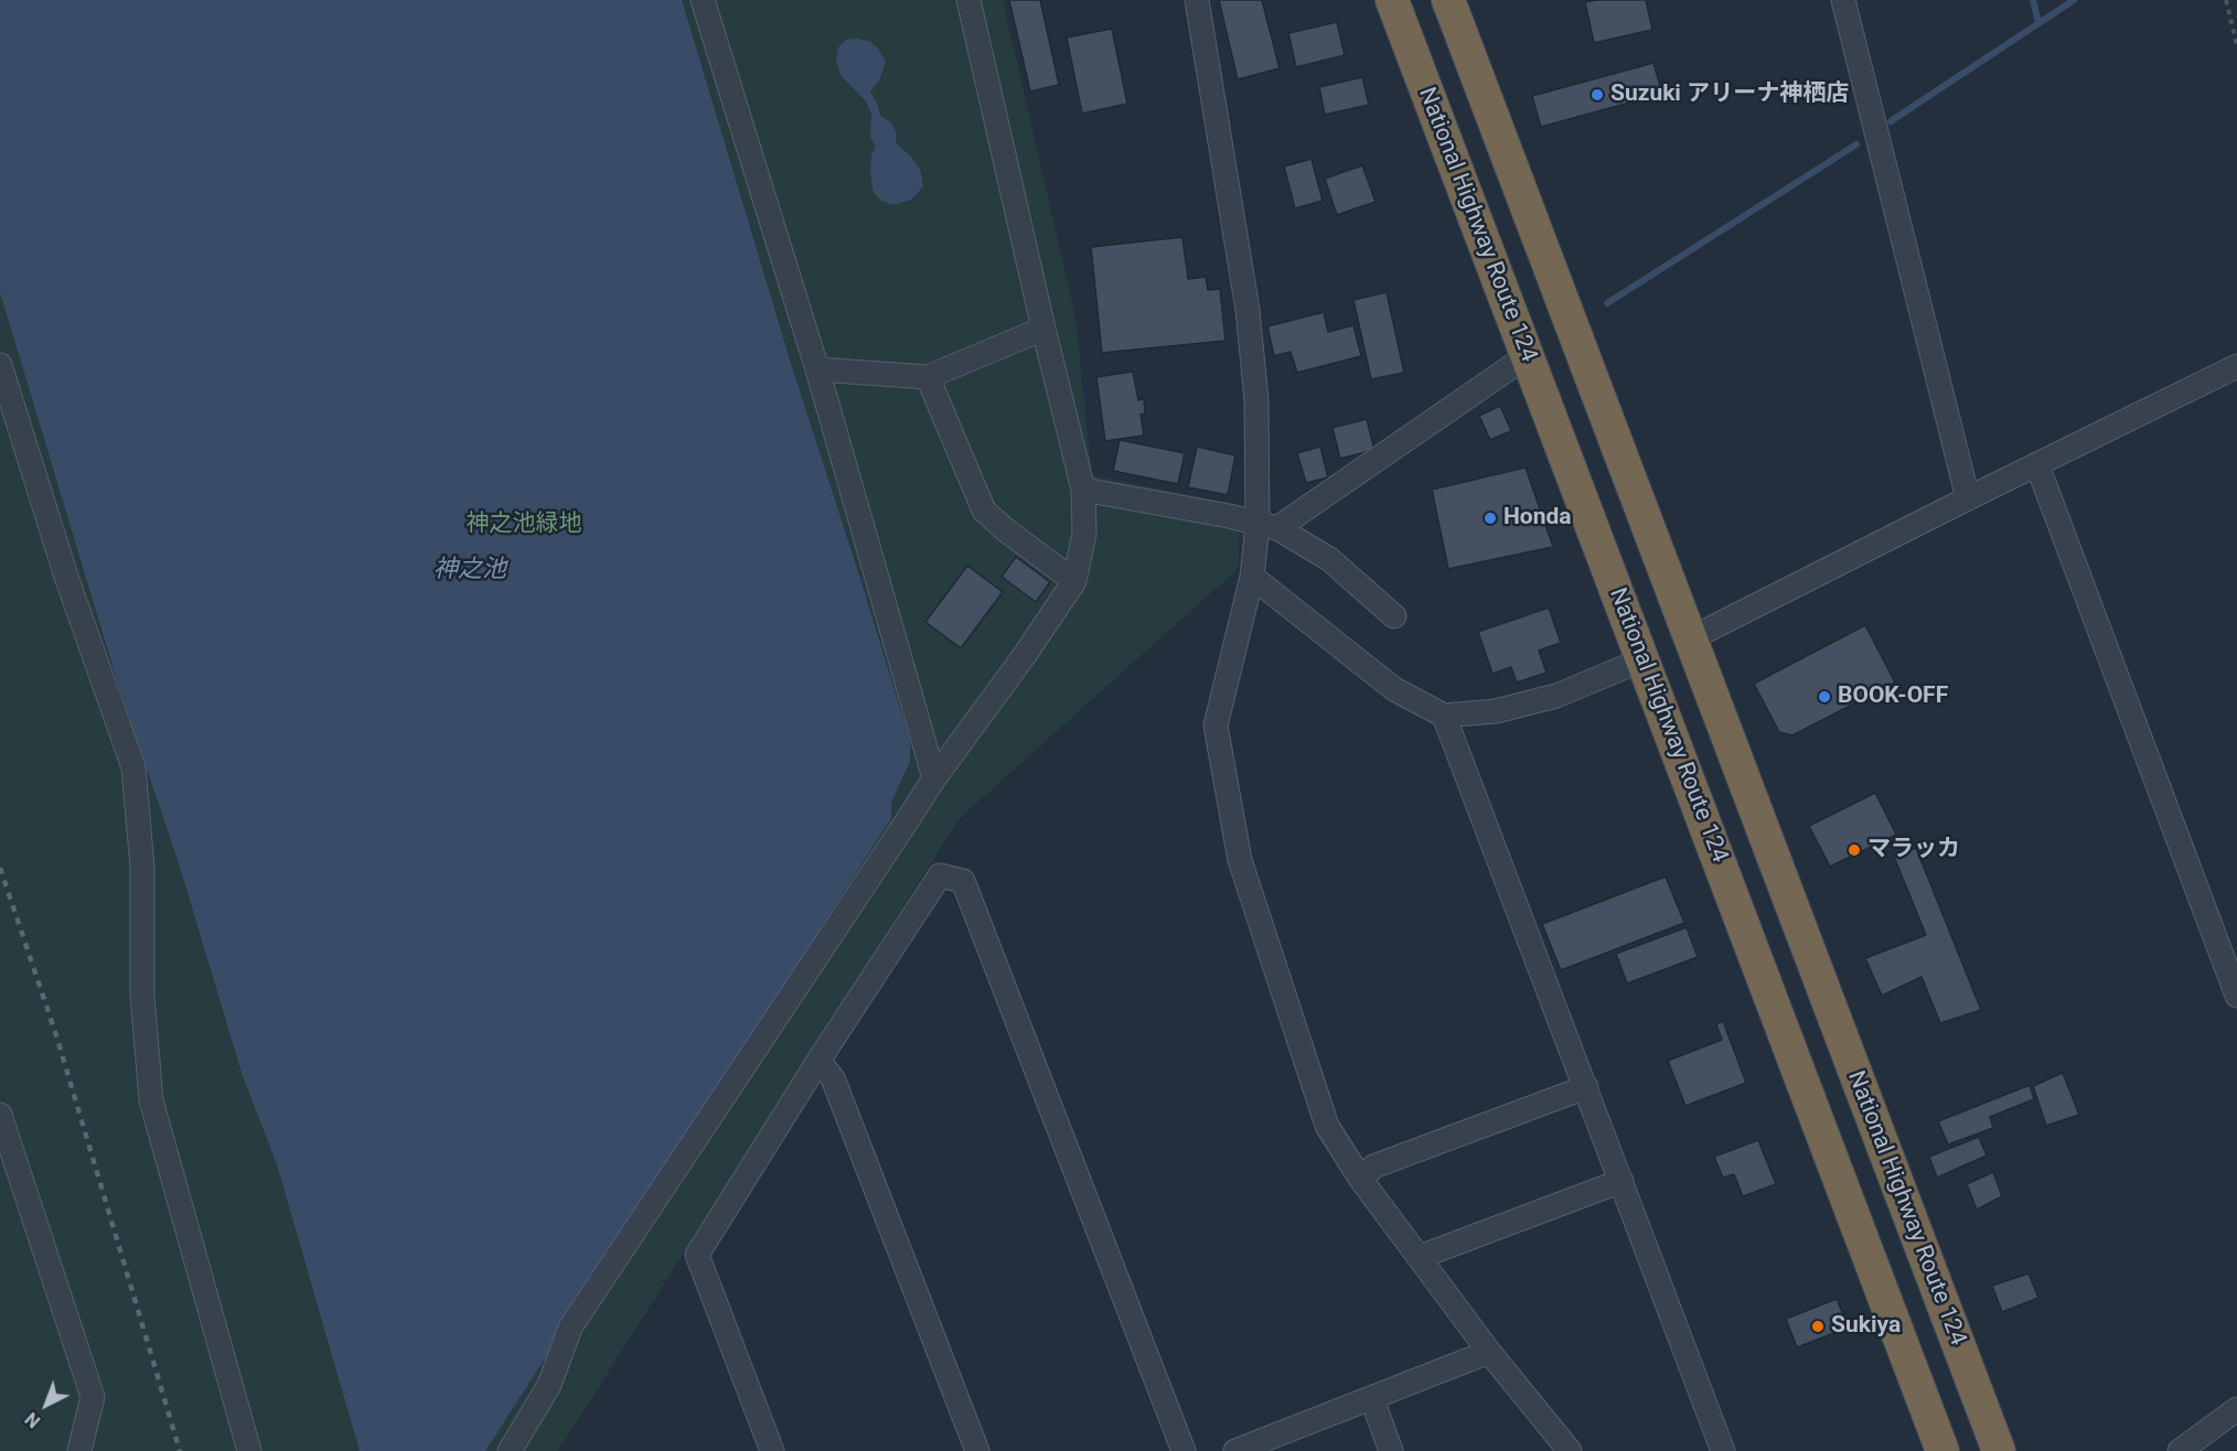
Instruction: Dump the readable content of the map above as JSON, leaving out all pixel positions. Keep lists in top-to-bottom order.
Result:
{
  "streets": {
    "highway": ["National Highway Route 124"]
  },
  "water": ["神之池"],
  "parks": ["神之池緑地"],
  "places": [
    "Suzuki アリーナ神栖店",
    "Honda",
    "BOOK-OFF",
    "マラッカ",
    "Sukiya"
  ],
  "north": "bottom left"
}
